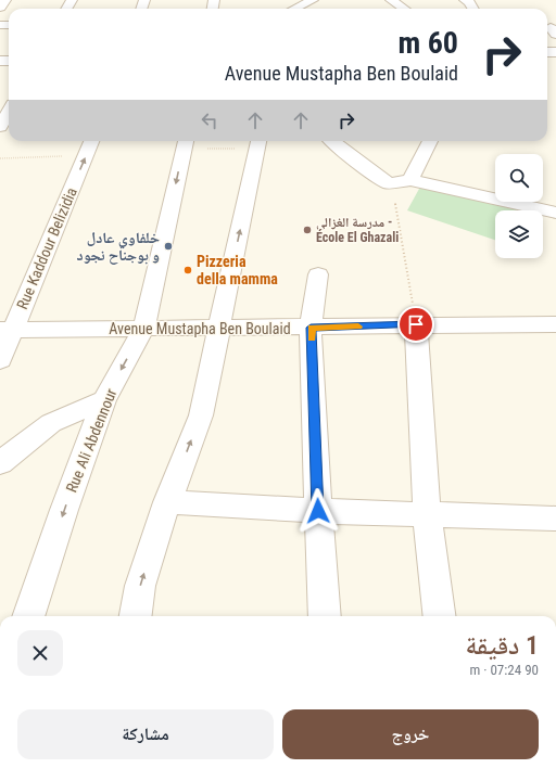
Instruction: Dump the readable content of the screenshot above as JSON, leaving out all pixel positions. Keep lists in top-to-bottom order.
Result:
{
  "streets": {
    "street": ["Rue Kaddour Belizidia", "Avenue Mustapha Ben Boulaid", "Rue Ali Abdennour"]
  },
  "crossings": [
    ["Rue Kaddour Belizidia", "Avenue Mustapha Ben Boulaid"],
    ["Avenue Mustapha Ben Boulaid", "Rue Ali Abdennour"]
  ],
  "places": ["مدرسة الغزالي - École El Ghazali", "خلفاوي عادل و بوجناح نجود", "Pizzeria della mamma"],
  "page": {
    "turn": ["60 m", "Avenue Mustapha Ben Boulaid"],
    "heading": ["1 دقيقة", "90 m · 07:24"],
    "buttons": ["خروج", "مشاركة"]
  }
}
